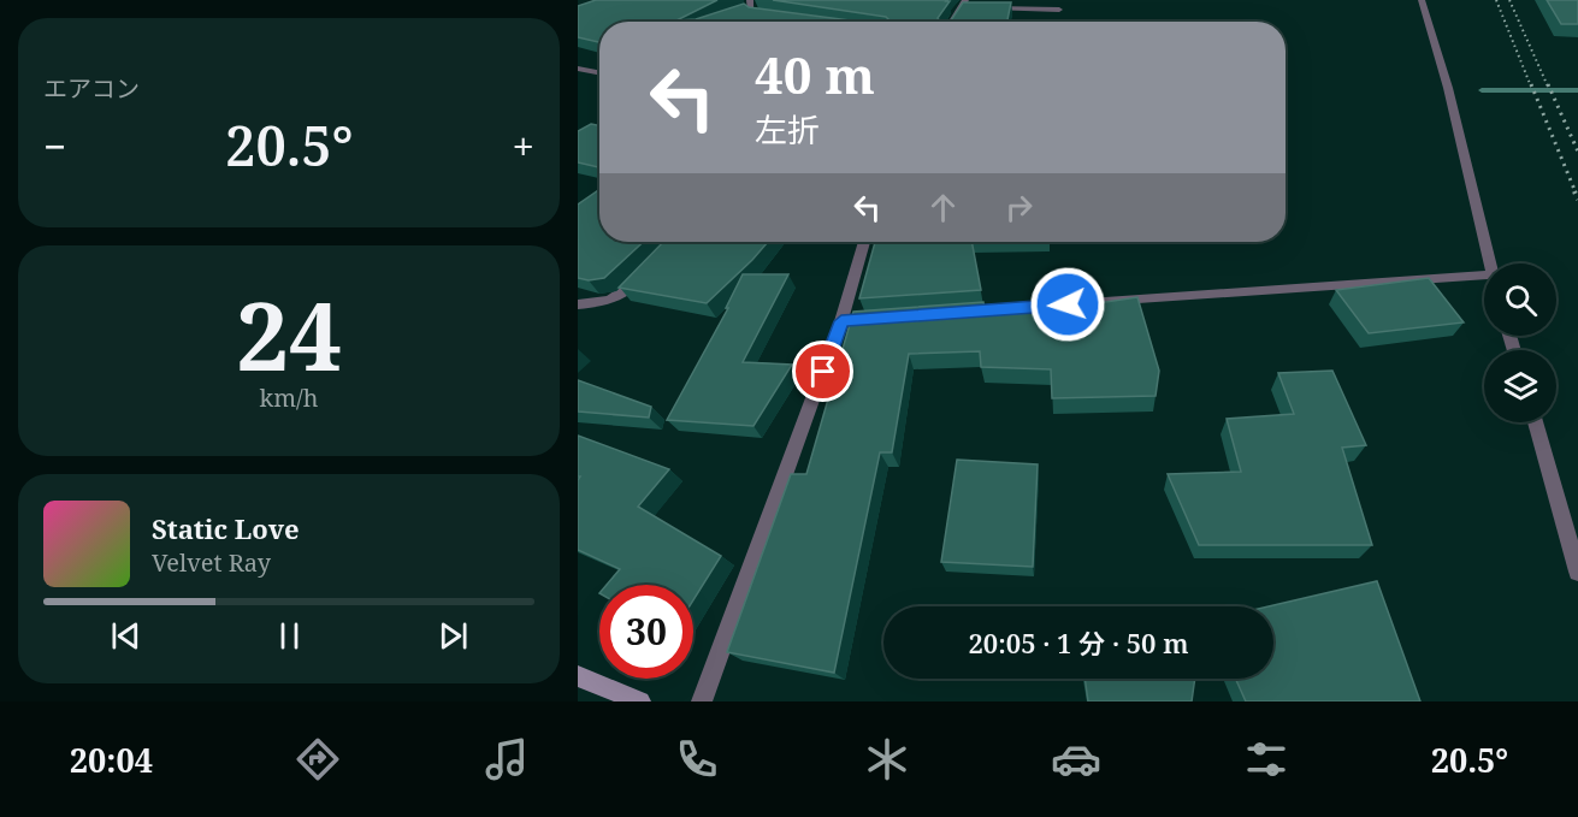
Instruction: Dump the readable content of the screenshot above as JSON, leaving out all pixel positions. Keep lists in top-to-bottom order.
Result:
{
  "page": {
    "tile": [
      "エアコン",
      ["24", "km/h"]
    ],
    "turn": ["40 m", "左折"],
    "heat": ["−", "20.5°", "+"],
    "song": ["Static Love", "Velvet Ray"],
    "limit": "30",
    "trip": "20:05 · 1 分 · 50 m",
    "tabs": ["20:04", "20.5°"]
  }
}
